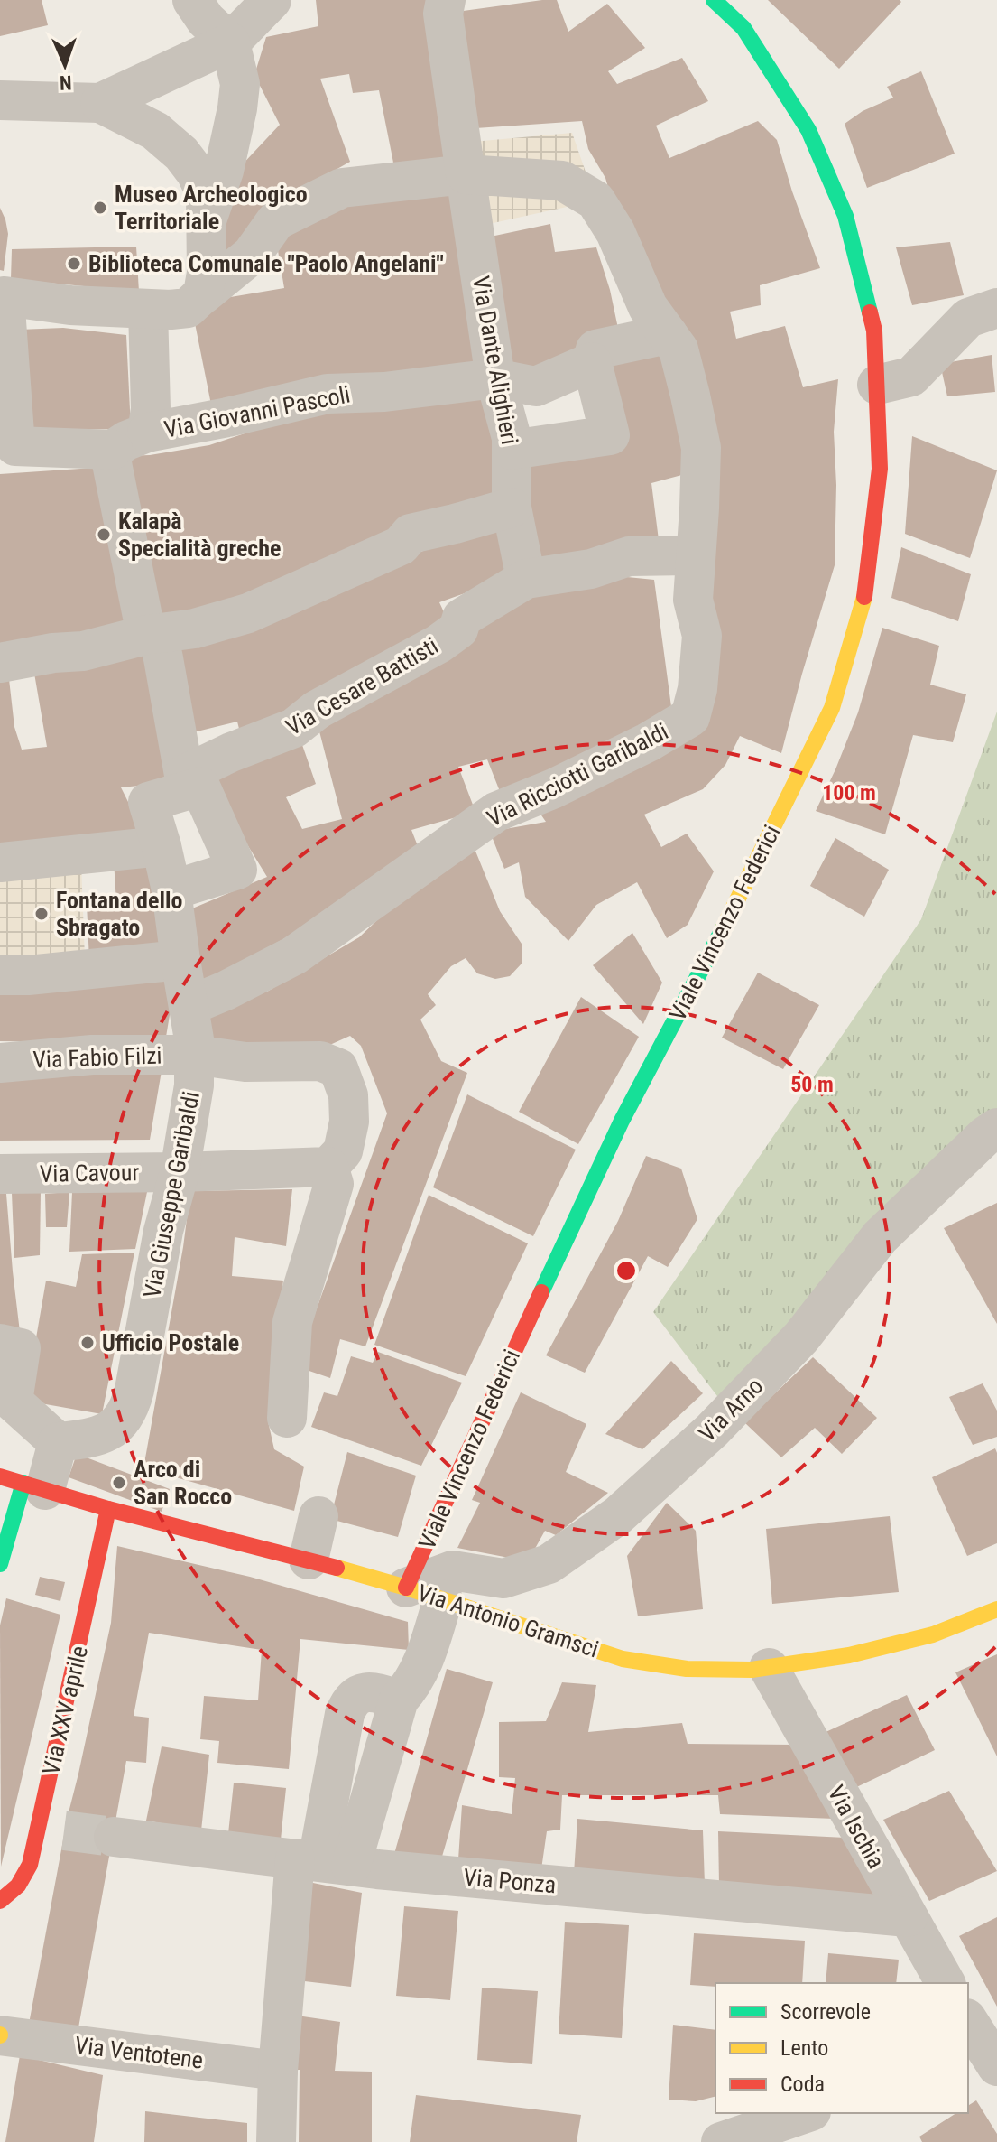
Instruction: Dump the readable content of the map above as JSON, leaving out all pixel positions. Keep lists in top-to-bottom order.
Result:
{
  "streets": {
    "street": [
      "Via Dante Alighieri",
      "Via Giovanni Pascoli",
      "Via Cesare Battisti",
      "Via Ricciotti Garibaldi",
      "Viale Vincenzo Federici",
      "Via Fabio Filzi",
      "Via Cavour",
      "Via Giuseppe Garibaldi",
      "Via Arno",
      "Via Antonio Gramsci",
      "Via XXV aprile",
      "Via Ischia",
      "Via Ponza",
      "Via Ventotene"
    ]
  },
  "crossings": [
    ["Via Dante Alighieri", "Via Giovanni Pascoli"],
    ["Via Dante Alighieri", "Via Cesare Battisti"],
    ["Via Dante Alighieri", "Via Ricciotti Garibaldi"],
    ["Via Giovanni Pascoli", "Via Ricciotti Garibaldi"],
    ["Via Cesare Battisti", "Via Ricciotti Garibaldi"],
    ["Via Cesare Battisti", "Via Giuseppe Garibaldi"],
    ["Via Ricciotti Garibaldi", "Via Giuseppe Garibaldi"],
    ["Viale Vincenzo Federici", "Via Arno"],
    ["Viale Vincenzo Federici", "Via Antonio Gramsci"],
    ["Via Fabio Filzi", "Via Cavour"],
    ["Via Fabio Filzi", "Via Giuseppe Garibaldi"],
    ["Via Cavour", "Via Giuseppe Garibaldi"],
    ["Via Arno", "Via Antonio Gramsci"],
    ["Via Antonio Gramsci", "Via XXV aprile"],
    ["Via Antonio Gramsci", "Via Ischia"],
    ["Via Ischia", "Via Ponza"]
  ],
  "places": [
    "Museo Archeologico Territoriale",
    "Biblioteca Comunale \"Paolo Angelani\"",
    "Kalapà Specialità greche",
    "Fontana dello Sbragato",
    "Ufficio Postale",
    "Arco di San Rocco"
  ],
  "legend": ["Scorrevole", "Lento", "Coda"],
  "north": "bottom",
  "rings": ["100 m", "50 m"]
}
